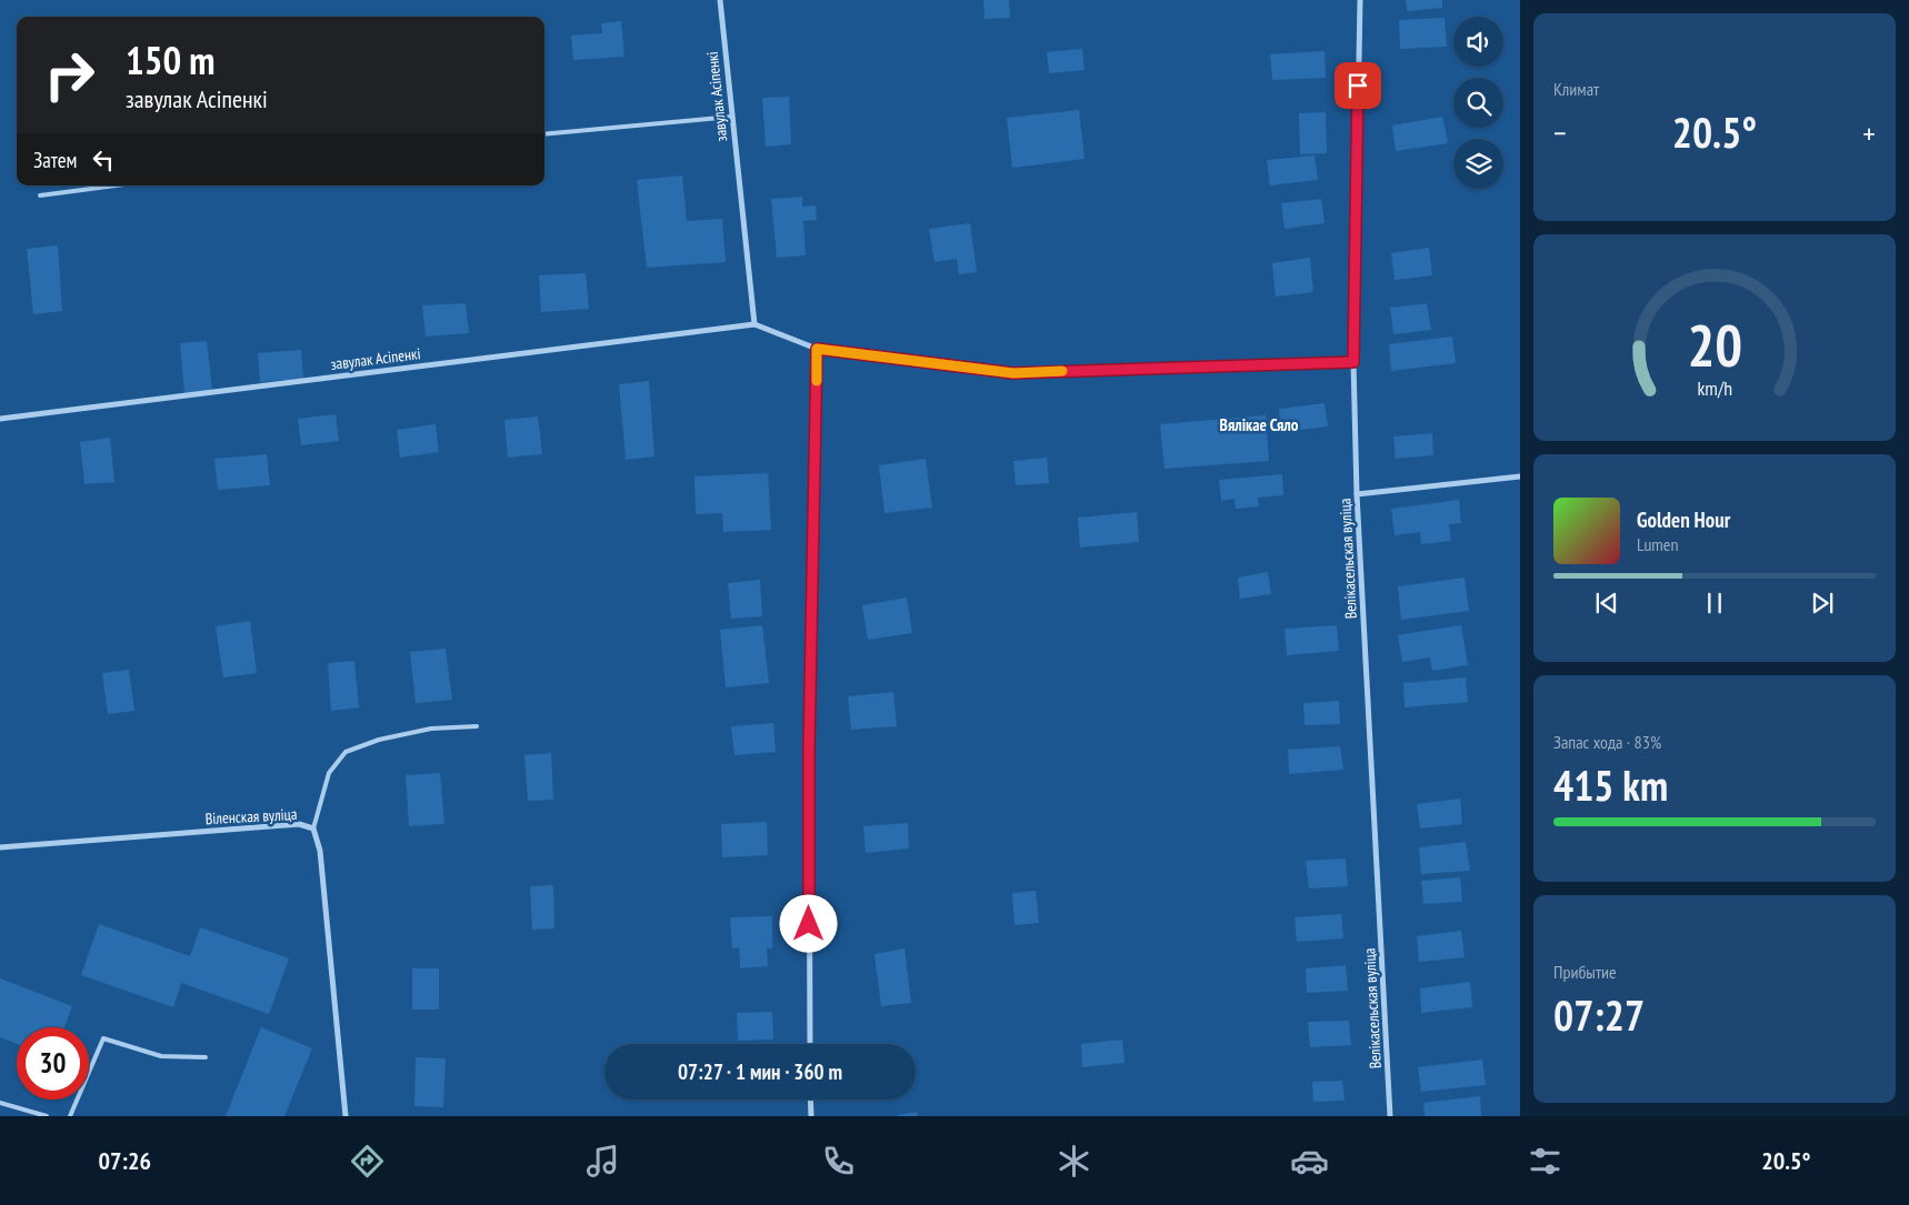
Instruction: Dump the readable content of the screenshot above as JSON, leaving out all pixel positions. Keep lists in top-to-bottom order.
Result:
{
  "streets": {
    "street": ["завулак Асіпенкі", "Велікасельская вуліца", "Віленская вуліца"]
  },
  "crossings": [
    ["завулак Асіпенкі", "Велікасельская вуліца"]
  ],
  "districts": ["Вялікае Сяло"],
  "page": {
    "tile": [
      "Климат",
      ["Запас хода · 83%", "415 km"],
      ["Прибытие", "07:27"]
    ],
    "turn": ["150 m", "завулак Асіпенкі"],
    "heat": ["−", "20.5°", "+"],
    "then": "Затем",
    "song": ["Golden Hour", "Lumen"],
    "limit": "30",
    "trip": "07:27 · 1 мин · 360 m",
    "tabs": ["07:26", "20.5°"],
    "gauge": ["20", "km/h"]
  }
}
